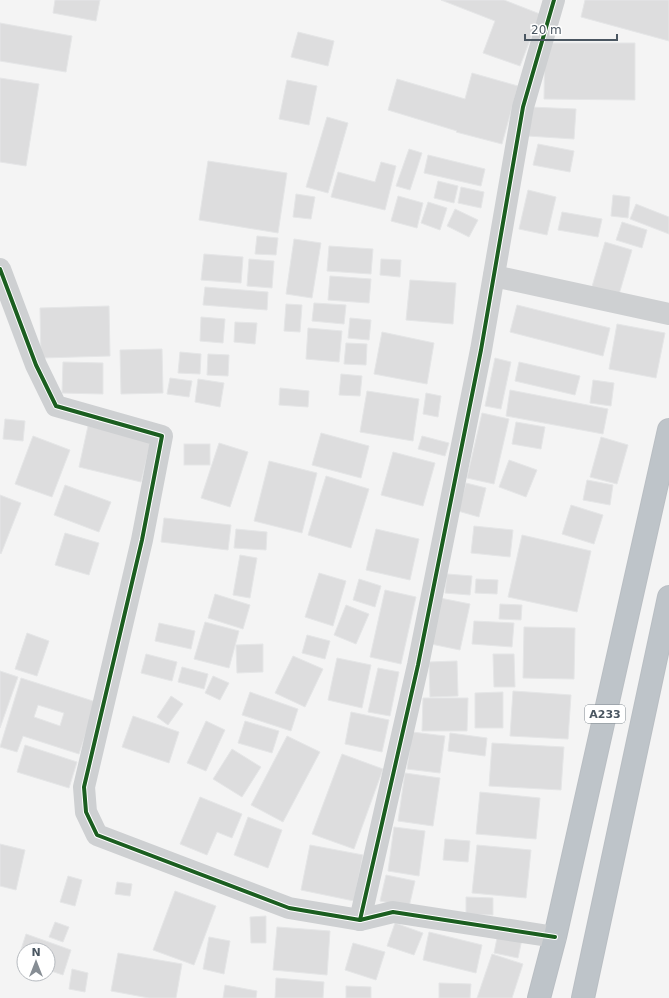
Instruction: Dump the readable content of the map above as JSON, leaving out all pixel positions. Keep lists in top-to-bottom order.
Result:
{
  "streets": {
    "highway": ["A233"]
  },
  "scale_bar": "20 m",
  "north": "top"
}
